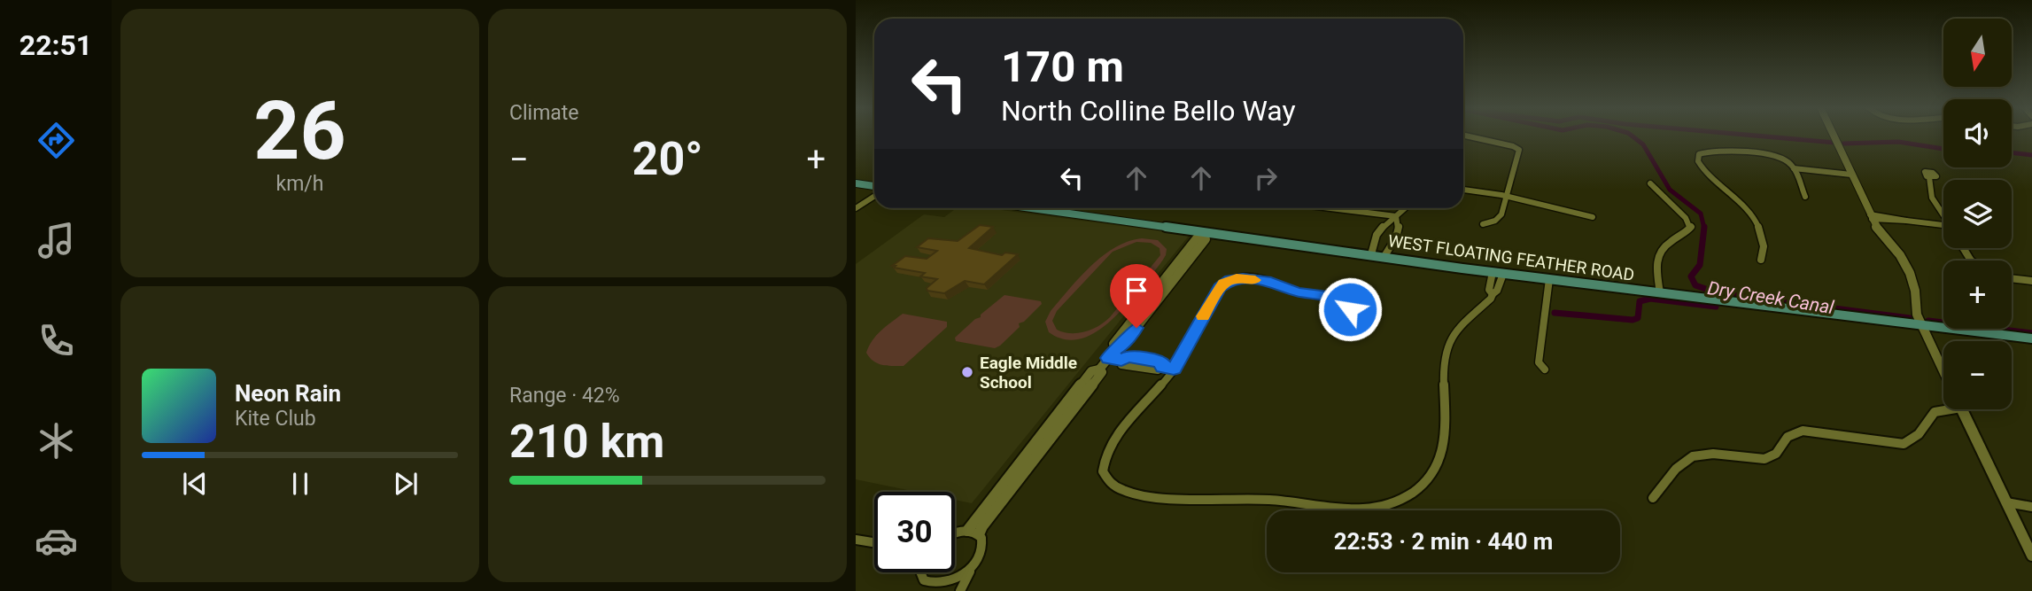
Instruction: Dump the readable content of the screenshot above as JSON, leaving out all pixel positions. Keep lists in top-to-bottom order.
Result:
{
  "streets": {
    "main road": ["WEST FLOATING FEATHER ROAD"]
  },
  "water": ["Dry Creek Canal"],
  "places": ["Eagle Middle School"],
  "north": "bottom",
  "page": {
    "tabs": "22:51",
    "tile": [
      ["26", "km/h"],
      "Climate",
      ["Range · 42%", "210 km"]
    ],
    "map_buttons": ["+", "−"],
    "turn": ["170 m", "North Colline Bello Way"],
    "heat": ["−", "20°", "+"],
    "song": ["Neon Rain", "Kite Club"],
    "limit": "30",
    "trip": "22:53 · 2 min · 440 m"
  }
}
